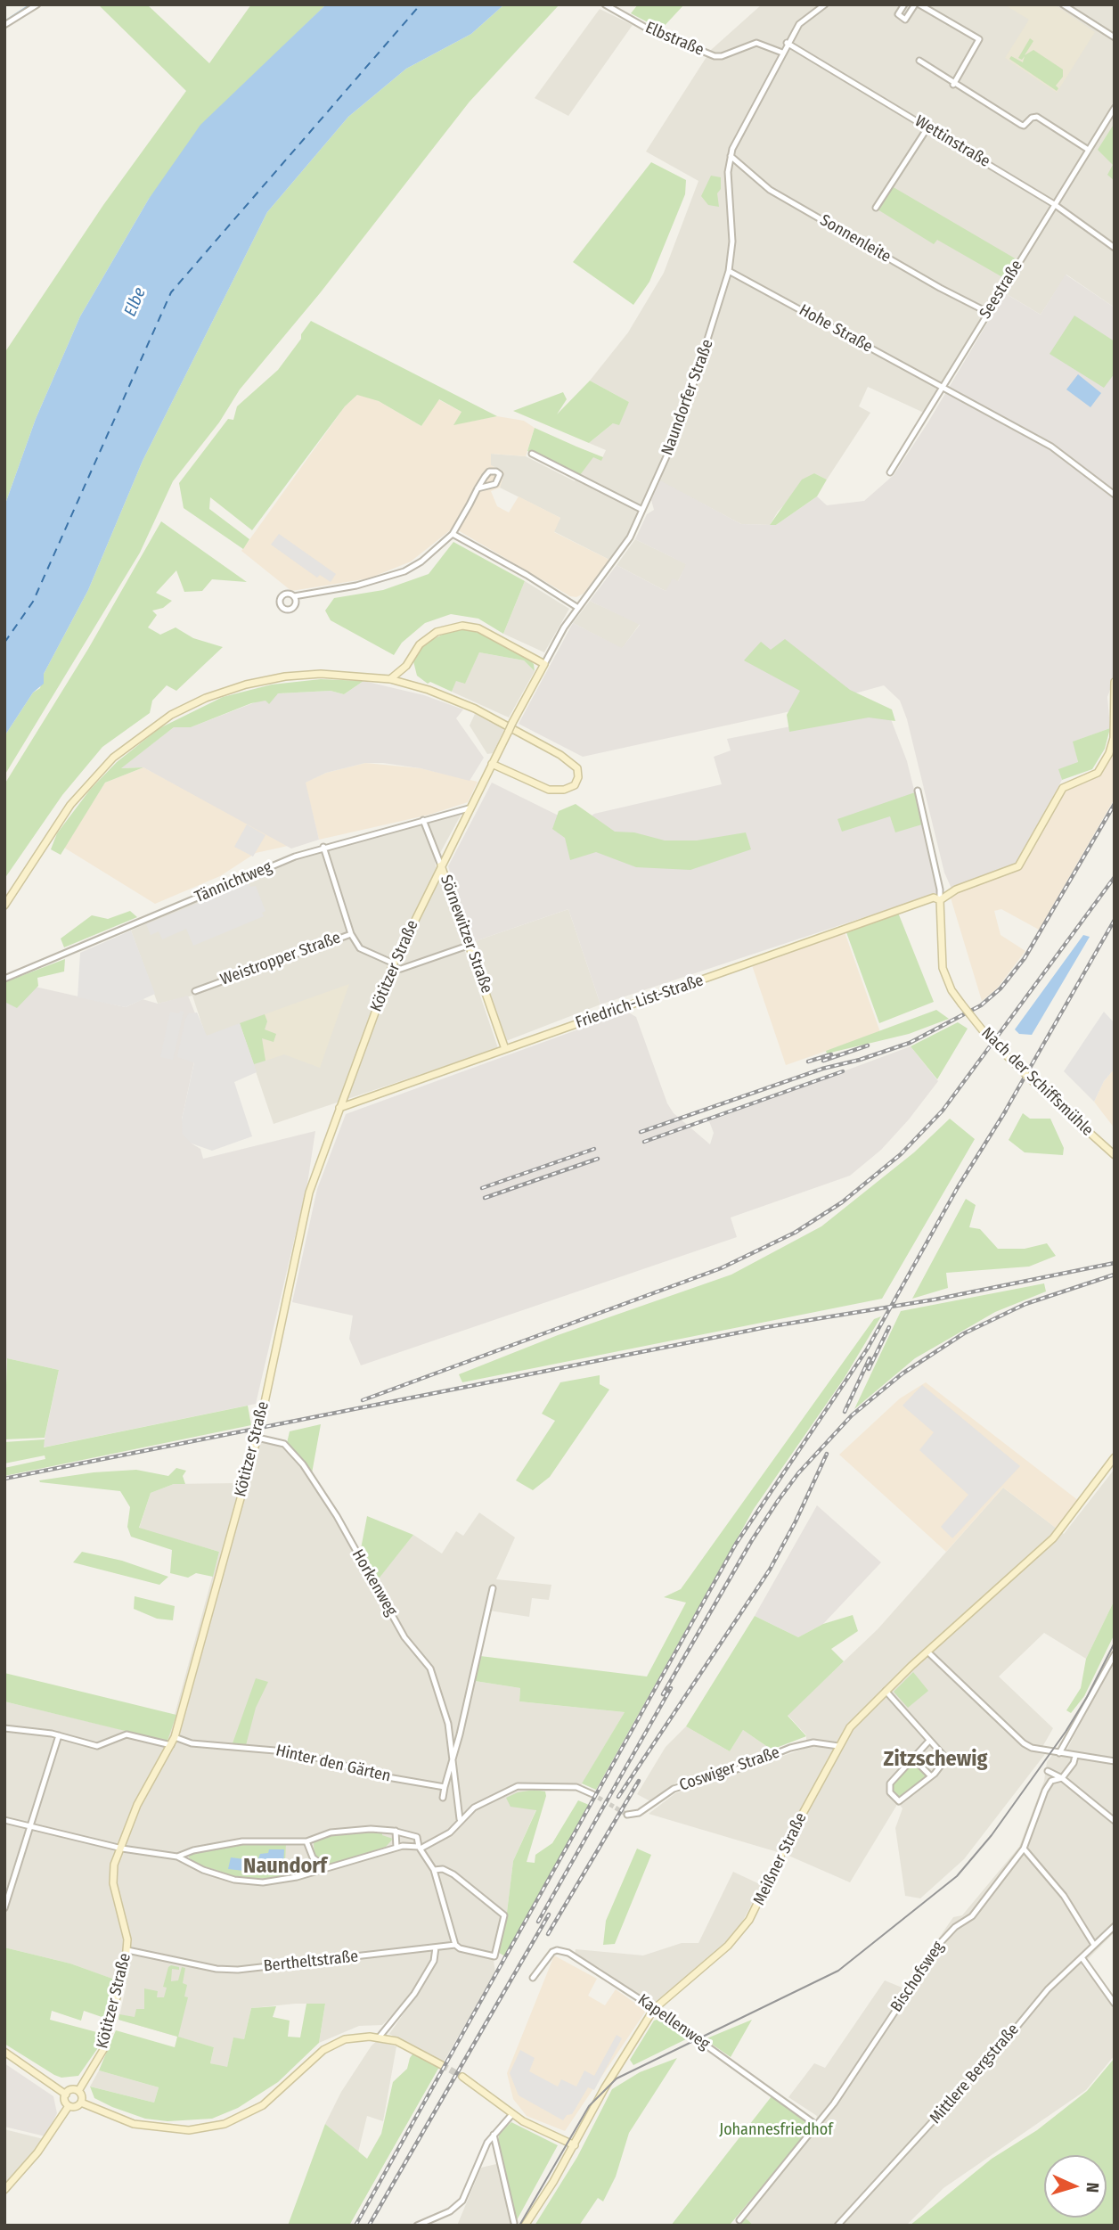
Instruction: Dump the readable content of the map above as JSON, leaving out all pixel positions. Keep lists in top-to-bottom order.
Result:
{
  "streets": {
    "street": [
      "Elbstraße",
      "Wettinstraße",
      "Sonnenleite",
      "Seestraße",
      "Hohe Straße",
      "Naundorfer Straße",
      "Tännichtweg",
      "Sörnewitzer Straße",
      "Weistropper Straße",
      "Kötitzer Straße",
      "Friedrich-List-Straße",
      "Nach der Schiffsmühle",
      "Horkenweg",
      "Hinter den Gärten",
      "Coswiger Straße",
      "Meißner Straße",
      "Bertheltstraße",
      "Bischofsweg",
      "Kapellenweg",
      "Mittlere Bergstraße"
    ]
  },
  "crossings": [
    ["Elbstraße", "Naundorfer Straße"],
    ["Wettinstraße", "Seestraße"],
    ["Wettinstraße", "Naundorfer Straße"],
    ["Sonnenleite", "Seestraße"],
    ["Sonnenleite", "Naundorfer Straße"],
    ["Seestraße", "Hohe Straße"],
    ["Hohe Straße", "Naundorfer Straße"],
    ["Naundorfer Straße", "Tännichtweg"],
    ["Naundorfer Straße", "Kötitzer Straße"],
    ["Tännichtweg", "Sörnewitzer Straße"],
    ["Tännichtweg", "Kötitzer Straße"],
    ["Sörnewitzer Straße", "Kötitzer Straße"],
    ["Sörnewitzer Straße", "Friedrich-List-Straße"],
    ["Weistropper Straße", "Kötitzer Straße"],
    ["Kötitzer Straße", "Friedrich-List-Straße"],
    ["Kötitzer Straße", "Horkenweg"],
    ["Kötitzer Straße", "Hinter den Gärten"],
    ["Kötitzer Straße", "Bertheltstraße"],
    ["Friedrich-List-Straße", "Nach der Schiffsmühle"],
    ["Coswiger Straße", "Meißner Straße"],
    ["Meißner Straße", "Kapellenweg"],
    ["Bischofsweg", "Kapellenweg"]
  ],
  "districts": ["Zitzschewig", "Naundorf"],
  "water": ["Elbe"],
  "parks": ["Johannesfriedhof"],
  "north": "right"
}
